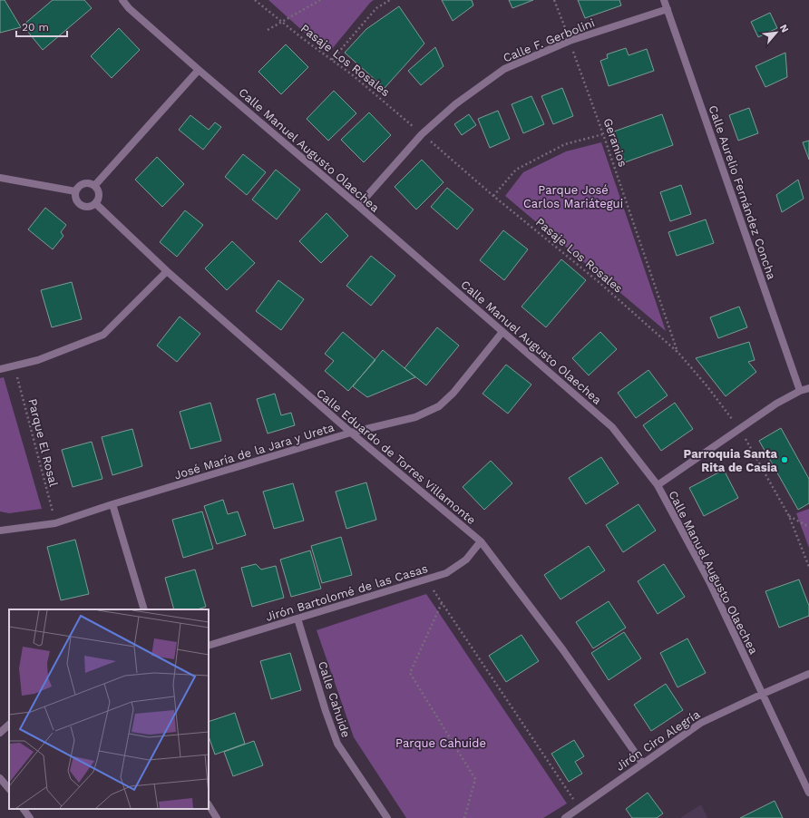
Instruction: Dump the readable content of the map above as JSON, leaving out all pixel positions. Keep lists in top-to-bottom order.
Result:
{
  "streets": {
    "street": [
      "Calle F. Gerbolini",
      "Calle Manuel Augusto Olaechea",
      "Calle Aurelio Fernández Concha",
      "José María de la Jara y Ureta",
      "Calle Eduardo de Torres Villamonte",
      "Jirón Bartolomé de las Casas",
      "Calle Cahuide",
      "Jirón Ciro Alegría"
    ],
    "path": ["Pasaje Los Rosales", "Geranios", "Parque El Rosal"]
  },
  "crossings": [
    ["Calle F. Gerbolini", "Pasaje Los Rosales"],
    ["Calle F. Gerbolini", "Geranios"],
    ["Calle F. Gerbolini", "Calle Manuel Augusto Olaechea"],
    ["Calle F. Gerbolini", "Calle Aurelio Fernández Concha"],
    ["Pasaje Los Rosales", "Geranios"],
    ["Calle Manuel Augusto Olaechea", "José María de la Jara y Ureta"],
    ["Calle Manuel Augusto Olaechea", "Jirón Ciro Alegría"],
    ["Parque El Rosal", "José María de la Jara y Ureta"],
    ["José María de la Jara y Ureta", "Calle Eduardo de Torres Villamonte"],
    ["Calle Eduardo de Torres Villamonte", "Jirón Bartolomé de las Casas"],
    ["Calle Eduardo de Torres Villamonte", "Jirón Ciro Alegría"],
    ["Jirón Bartolomé de las Casas", "Calle Cahuide"]
  ],
  "parks": ["Parque José Carlos Mariátegui", "Parque Cahuide"],
  "places": ["Parroquia Santa Rita de Casia"],
  "scale_bar": "20 m",
  "north": "top right"
}
